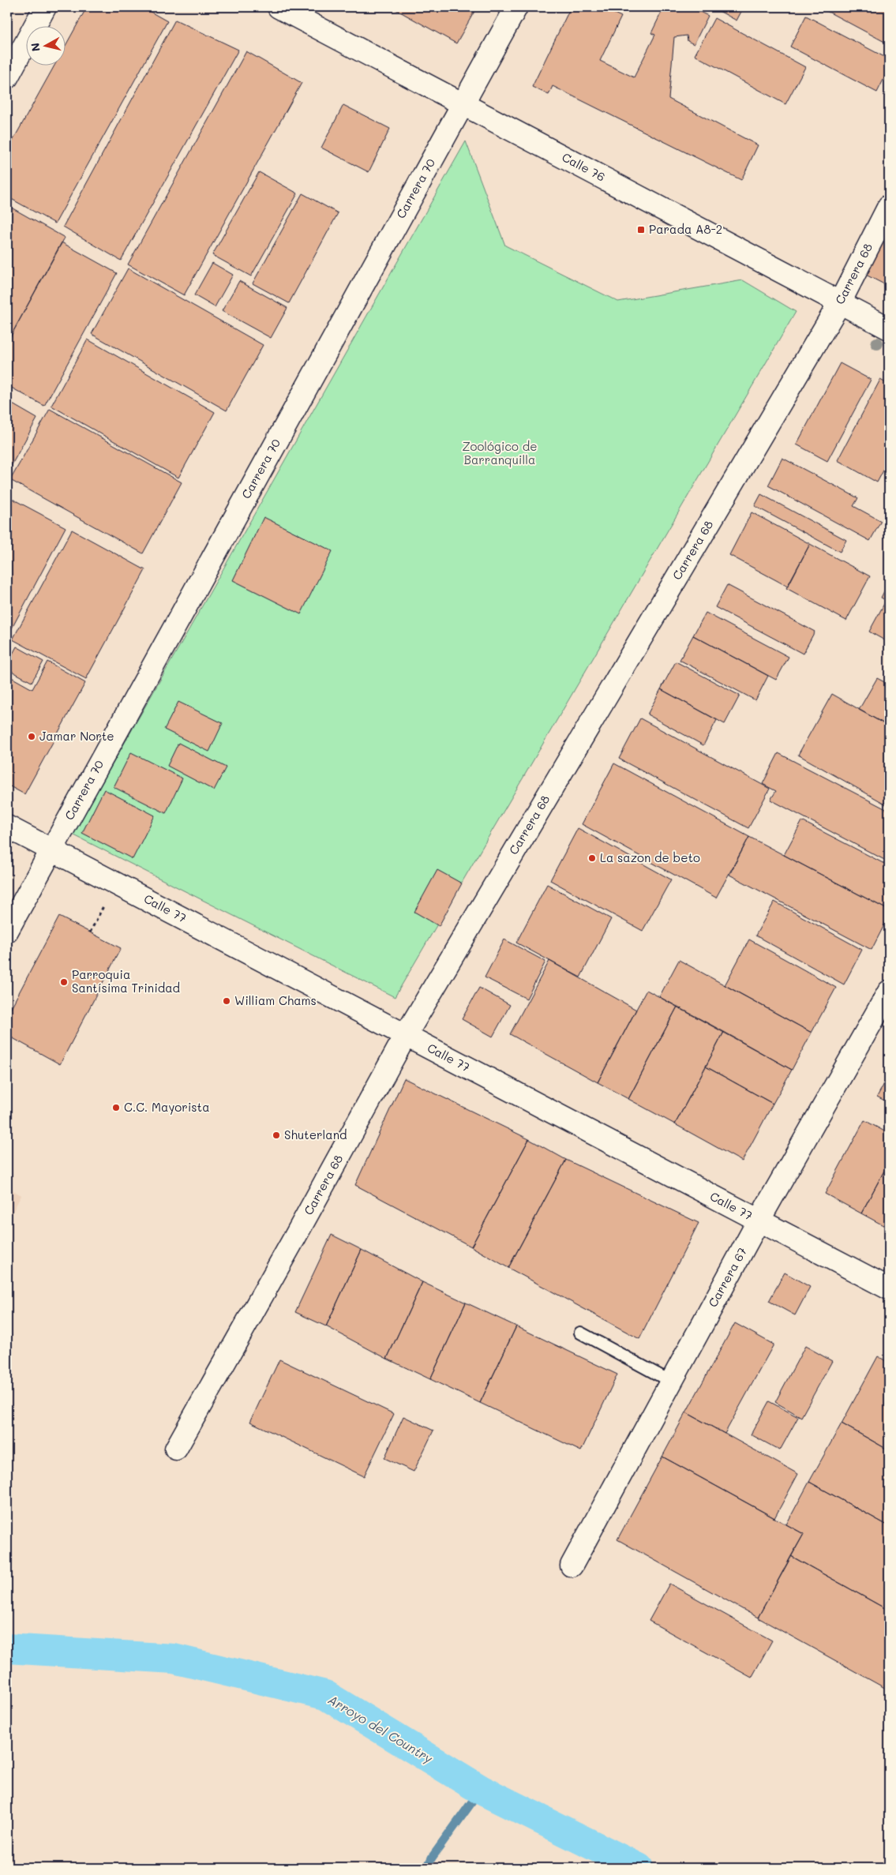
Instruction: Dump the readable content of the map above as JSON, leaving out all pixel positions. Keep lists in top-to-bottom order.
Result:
{
  "streets": {
    "street": [
      "Calle 76",
      "Carrera 70",
      "Carrera 68",
      "Calle 77",
      "Carrera 67"
    ]
  },
  "crossings": [
    ["Calle 76", "Carrera 70"],
    ["Calle 76", "Carrera 68"],
    ["Carrera 70", "Calle 77"],
    ["Carrera 68", "Calle 77"],
    ["Calle 77", "Carrera 67"]
  ],
  "water": ["Arroyo del Country"],
  "parks": ["Zoológico de Barranquilla"],
  "places": {
    "transit": ["Parada A8-2"],
    "other": [
      "Jamar Norte",
      "La sazon de beto",
      "Parroquia Santísima Trinidad",
      "William Chams",
      "C.C. Mayorista",
      "Shuterland"
    ]
  },
  "north": "left"
}
